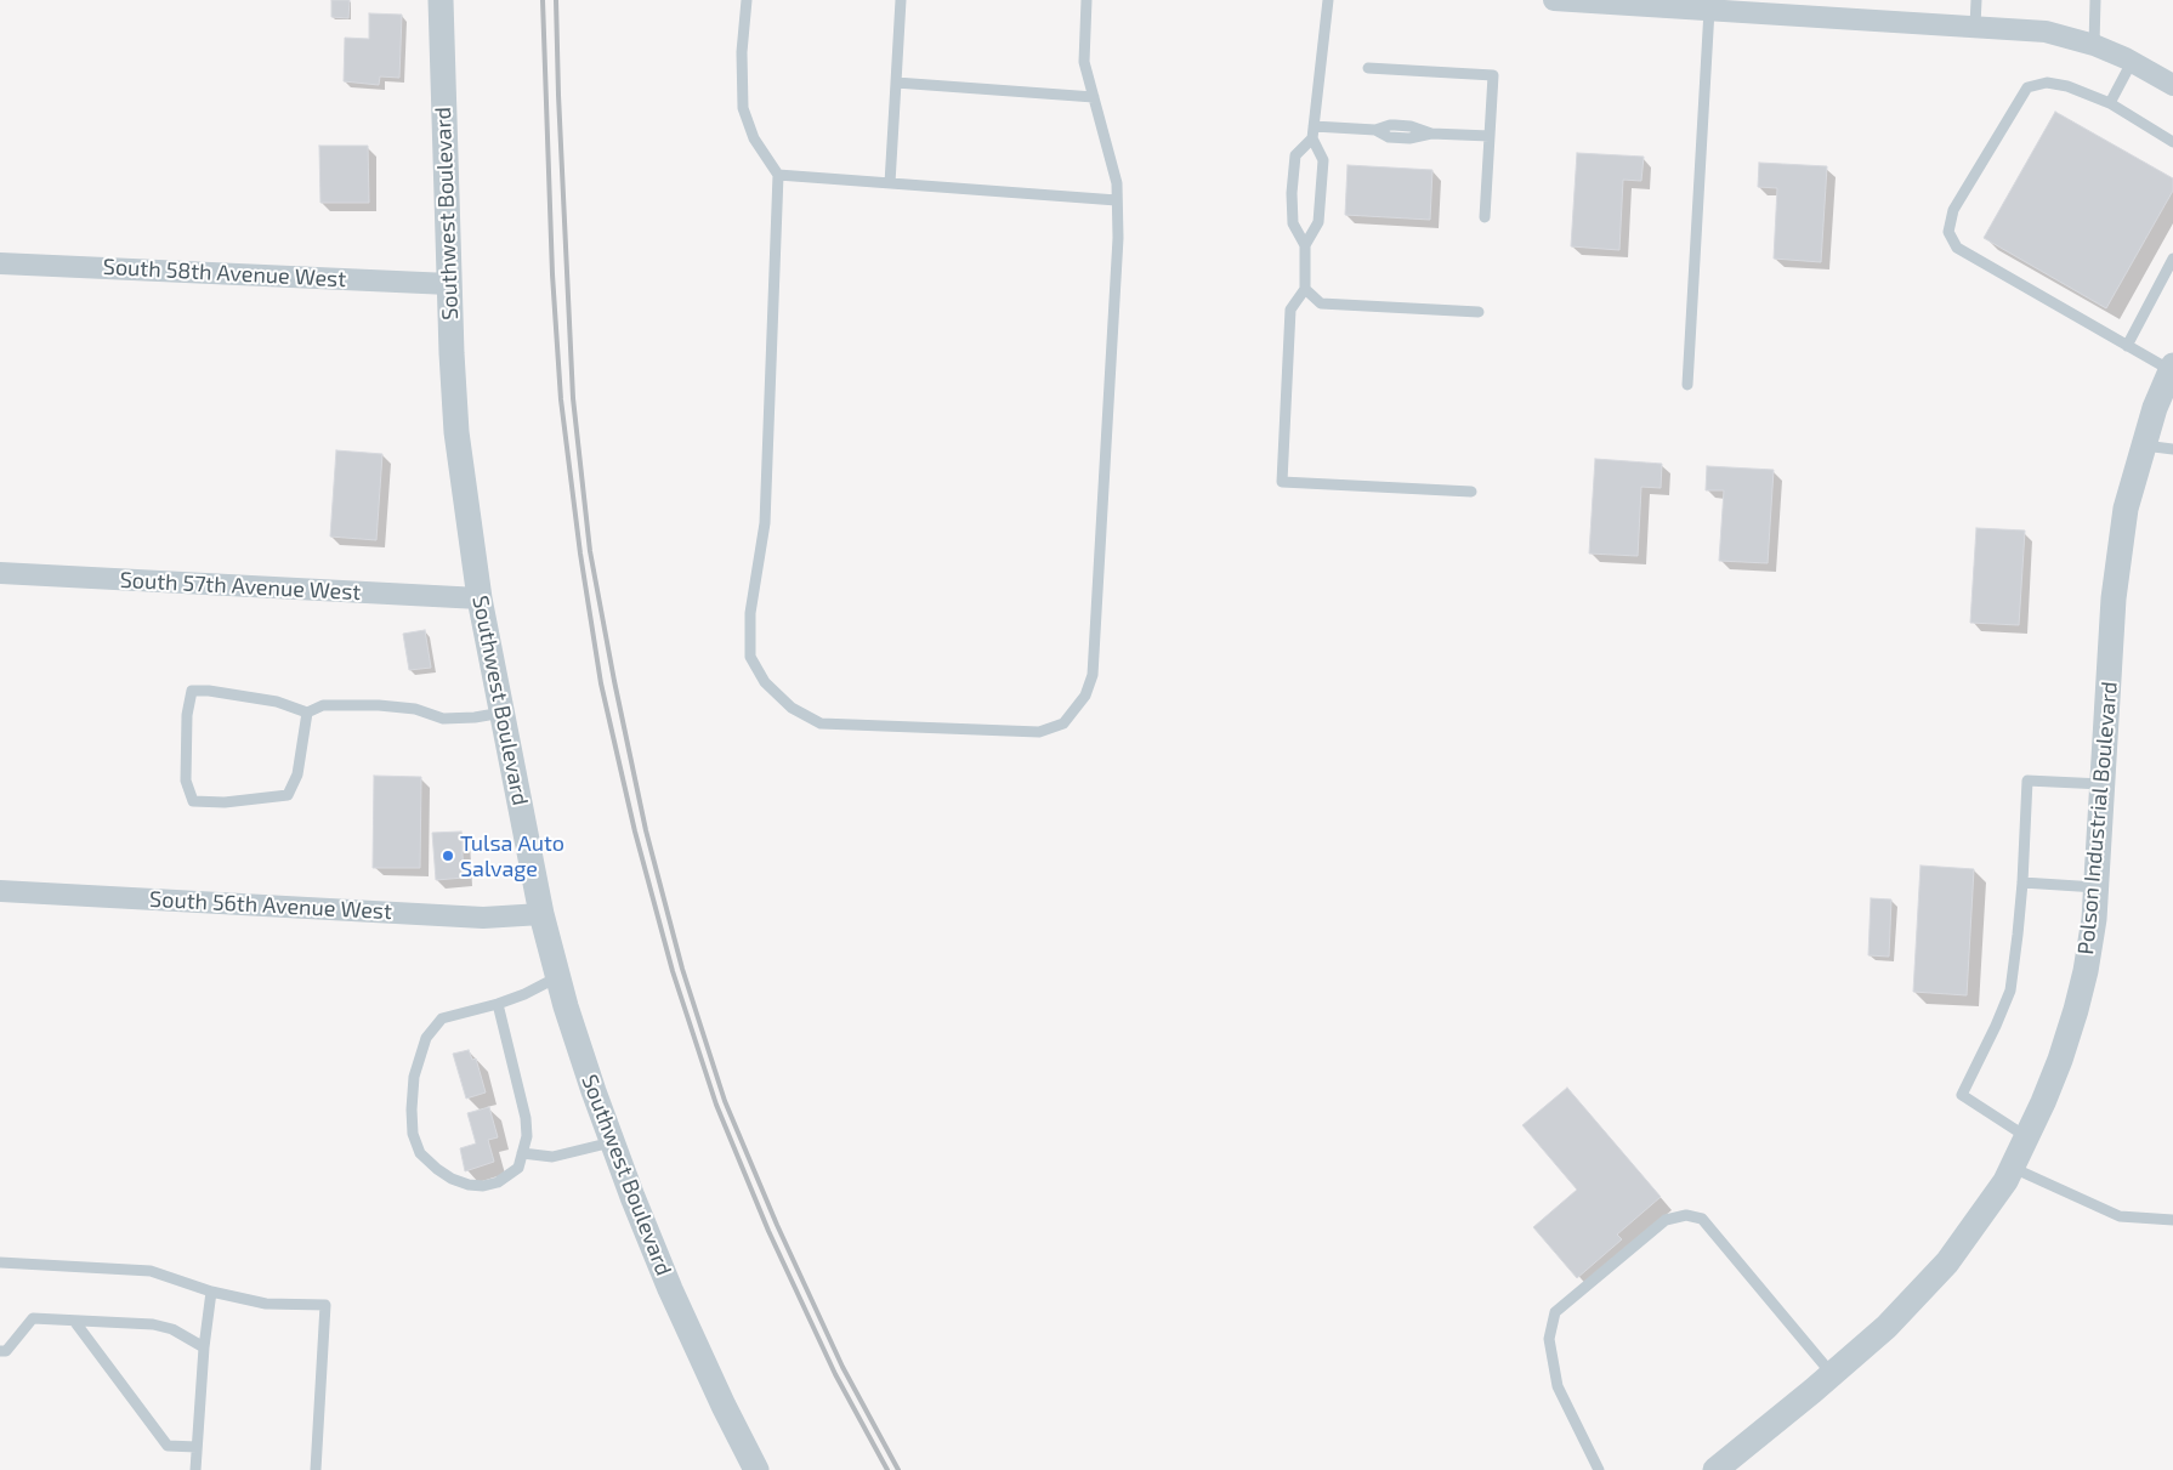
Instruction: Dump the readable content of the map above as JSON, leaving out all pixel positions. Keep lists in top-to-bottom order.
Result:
{
  "streets": {
    "street": [
      "Southwest Boulevard",
      "South 58th Avenue West",
      "South 57th Avenue West",
      "Polson Industrial Boulevard",
      "South 56th Avenue West"
    ]
  },
  "crossings": [
    ["Southwest Boulevard", "South 58th Avenue West"],
    ["Southwest Boulevard", "South 57th Avenue West"],
    ["Southwest Boulevard", "South 56th Avenue West"]
  ],
  "places": ["Tulsa Auto Salvage"]
}
